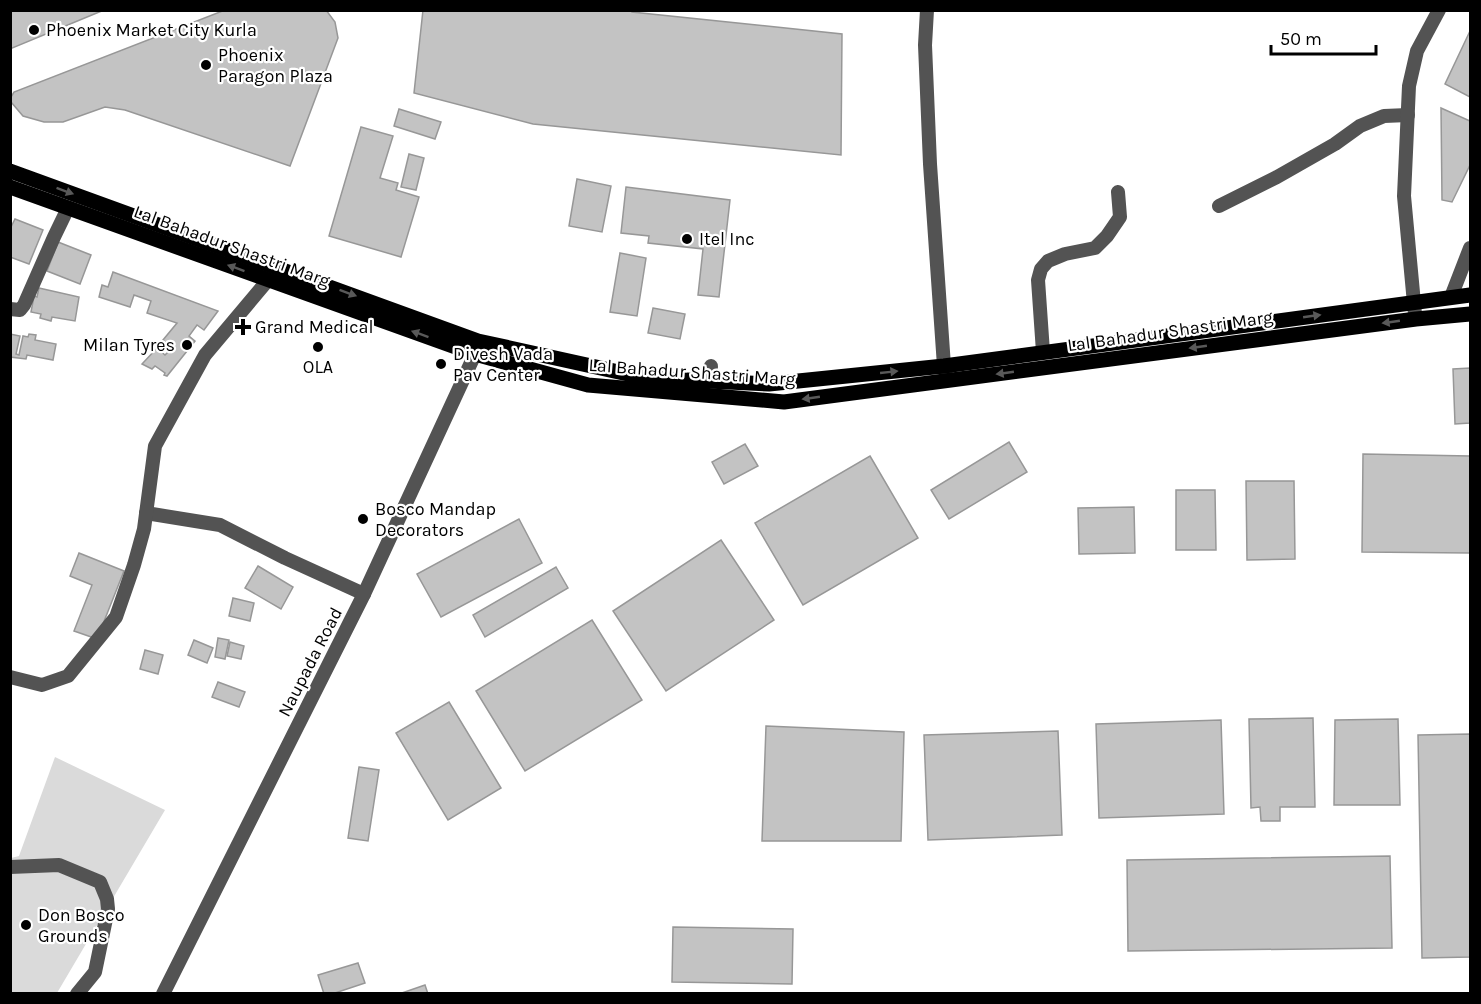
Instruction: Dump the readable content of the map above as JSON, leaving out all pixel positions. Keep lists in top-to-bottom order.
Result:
{
  "streets": {
    "main road": ["Lal Bahadur Shastri Marg"],
    "street": ["Naupada Road"]
  },
  "crossings": [
    ["Lal Bahadur Shastri Marg", "Naupada Road"]
  ],
  "places": {
    "other": [
      "Phoenix Market City Kurla",
      "Phoenix Paragon Plaza",
      "Itel Inc",
      "Milan Tyres",
      "OLA",
      "Divesh Vada Pav Center",
      "Bosco Mandap Decorators",
      "Don Bosco Grounds"
    ],
    "health": ["Grand Medical"]
  },
  "scale_bar": "50 m"
}
